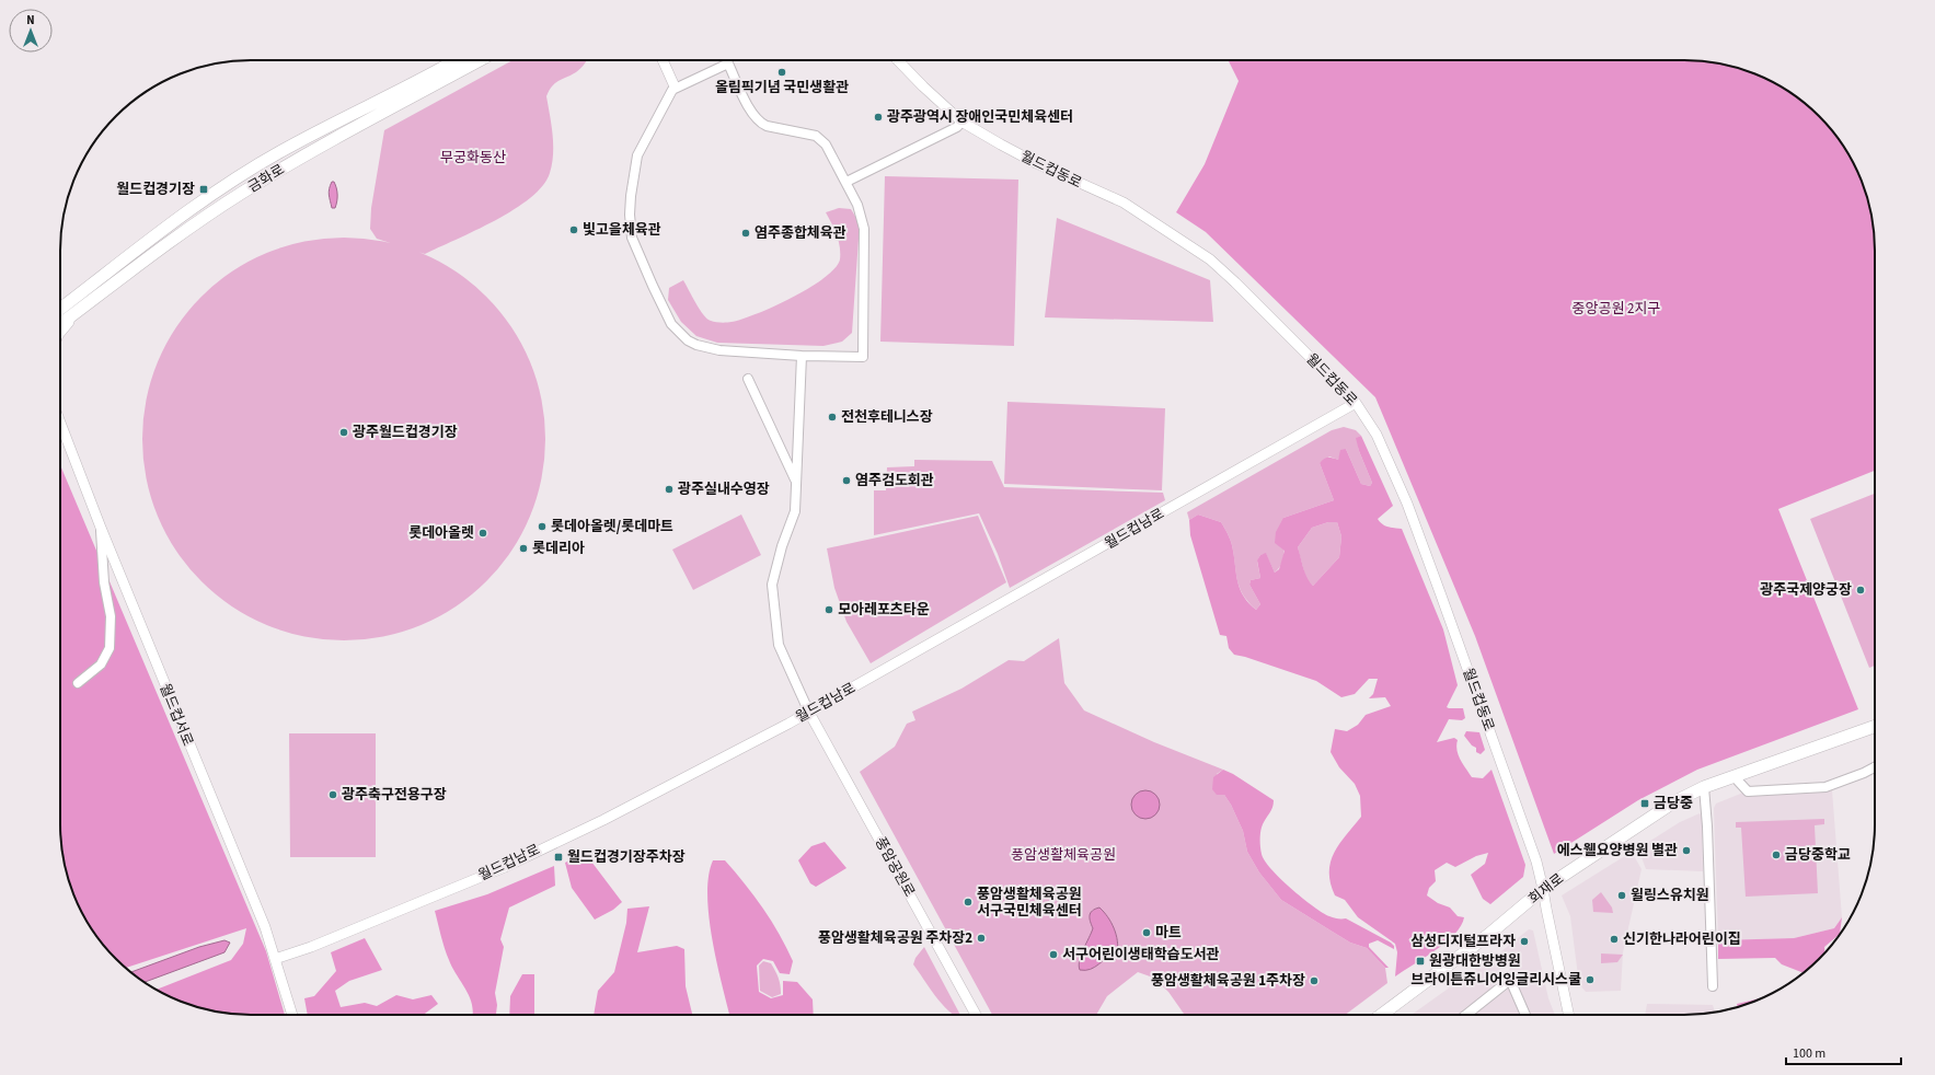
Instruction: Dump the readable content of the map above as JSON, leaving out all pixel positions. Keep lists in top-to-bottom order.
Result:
{
  "streets": {
    "main road": ["금화로", "회재로"],
    "street": [
      "월드컵동로",
      "월드컵남로",
      "월드컵서로",
      "풍암공원로"
    ]
  },
  "crossings": [
    ["월드컵동로", "월드컵남로"],
    ["월드컵동로", "회재로"],
    ["월드컵남로", "월드컵서로"],
    ["월드컵남로", "풍암공원로"]
  ],
  "parks": ["무궁화동산", "중앙공원 2지구", "풍암생활체육공원"],
  "places": {
    "other": [
      "올림픽기념 국민생활관",
      "광주광역시 장애인국민체육센터",
      "빛고을체육관",
      "염주종합체육관",
      "전천후테니스장",
      "광주월드컵경기장",
      "염주검도회관",
      "광주실내수영장",
      "롯데아올렛/롯데마트",
      "롯데아올렛",
      "롯데리아",
      "광주국제양궁장",
      "모아레포츠타운",
      "광주축구전용구장",
      "에스웰요양병원 별관",
      "금당중학교",
      "윌링스유치원",
      "풍암생활체육공원 서구국민체육센터",
      "마트",
      "풍암생활체육공원 주차장2",
      "신기한나라어린이집",
      "삼성디지털프라자",
      "서구어린이생태학습도서관",
      "브라이튼쥬니어잉글리시스쿨",
      "풍암생활체육공원 1주차장"
    ],
    "transit": [
      "월드컵경기장",
      "금당중",
      "월드컵경기장주차장",
      "원광대한방병원"
    ]
  },
  "scale_bar": "100 m",
  "north": "top"
}
